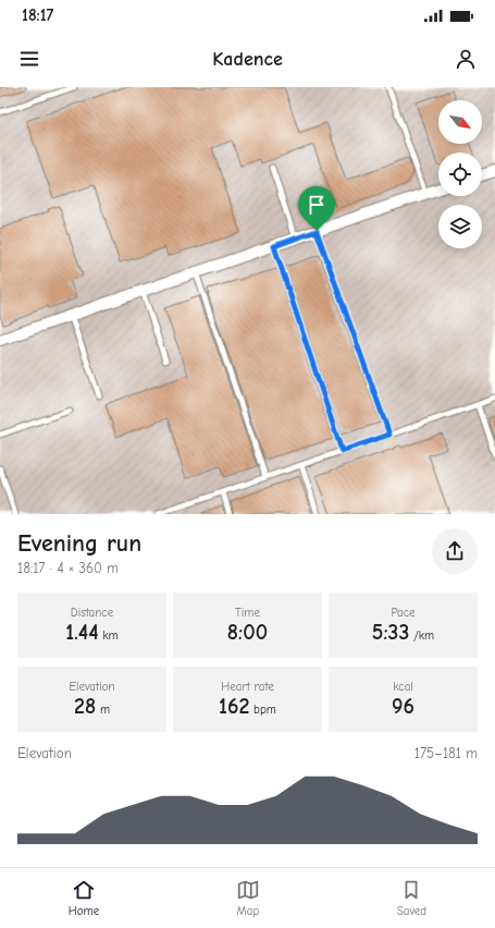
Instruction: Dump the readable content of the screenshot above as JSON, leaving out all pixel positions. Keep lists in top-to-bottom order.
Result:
{
  "north": "bottom right",
  "page": {
    "status": "18:17",
    "header": "Kadence",
    "heading": ["Evening run", "18:17 · 4 × 360 m"],
    "stats": [
      ["Distance", "1.44 km"],
      ["Time", "8:00"],
      ["Pace", "5:33 /km"],
      ["Elevation", "28 m"],
      ["Heart rate", "162 bpm"],
      ["kcal", "96"]
    ],
    "chart": ["Elevation", "175–181 m"],
    "tabs": ["Home", "Map", "Saved"]
  }
}
